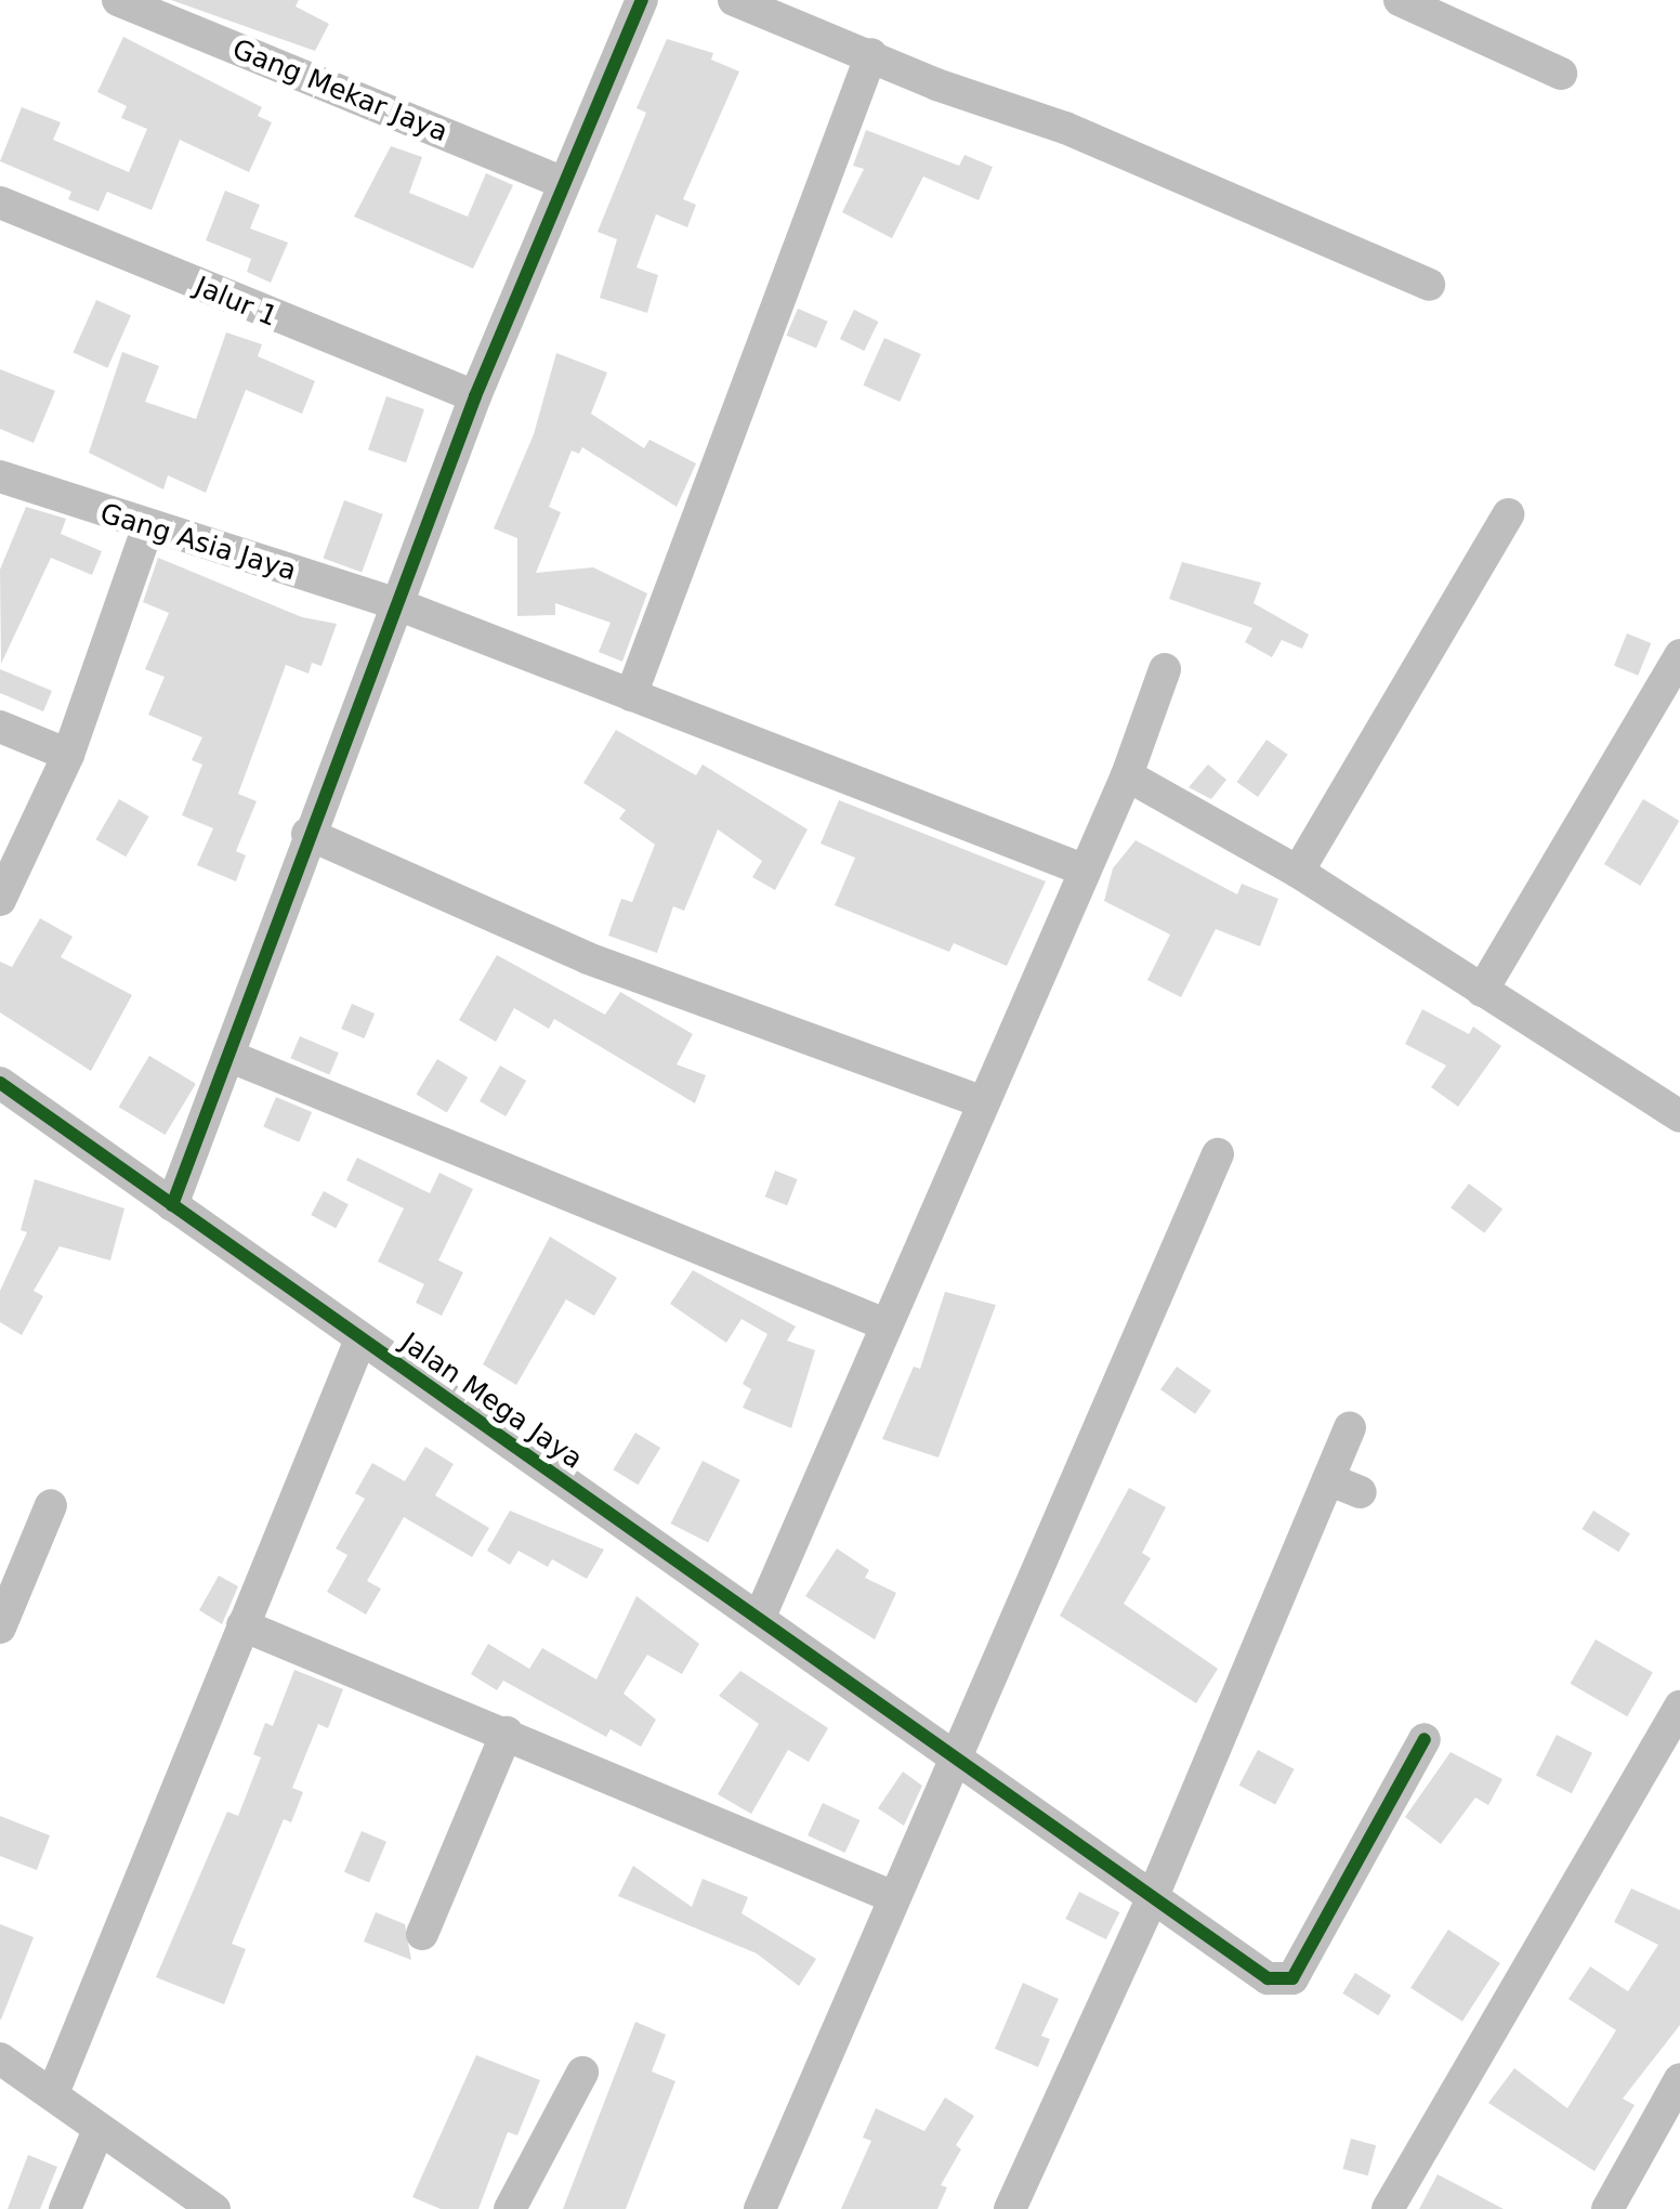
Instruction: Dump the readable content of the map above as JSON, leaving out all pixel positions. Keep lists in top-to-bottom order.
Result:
{
  "streets": {
    "street": [
      "Gang Mekar Jaya",
      "Jalur 1",
      "Gang Asia Jaya",
      "Jalan Mega Jaya"
    ]
  }
}
